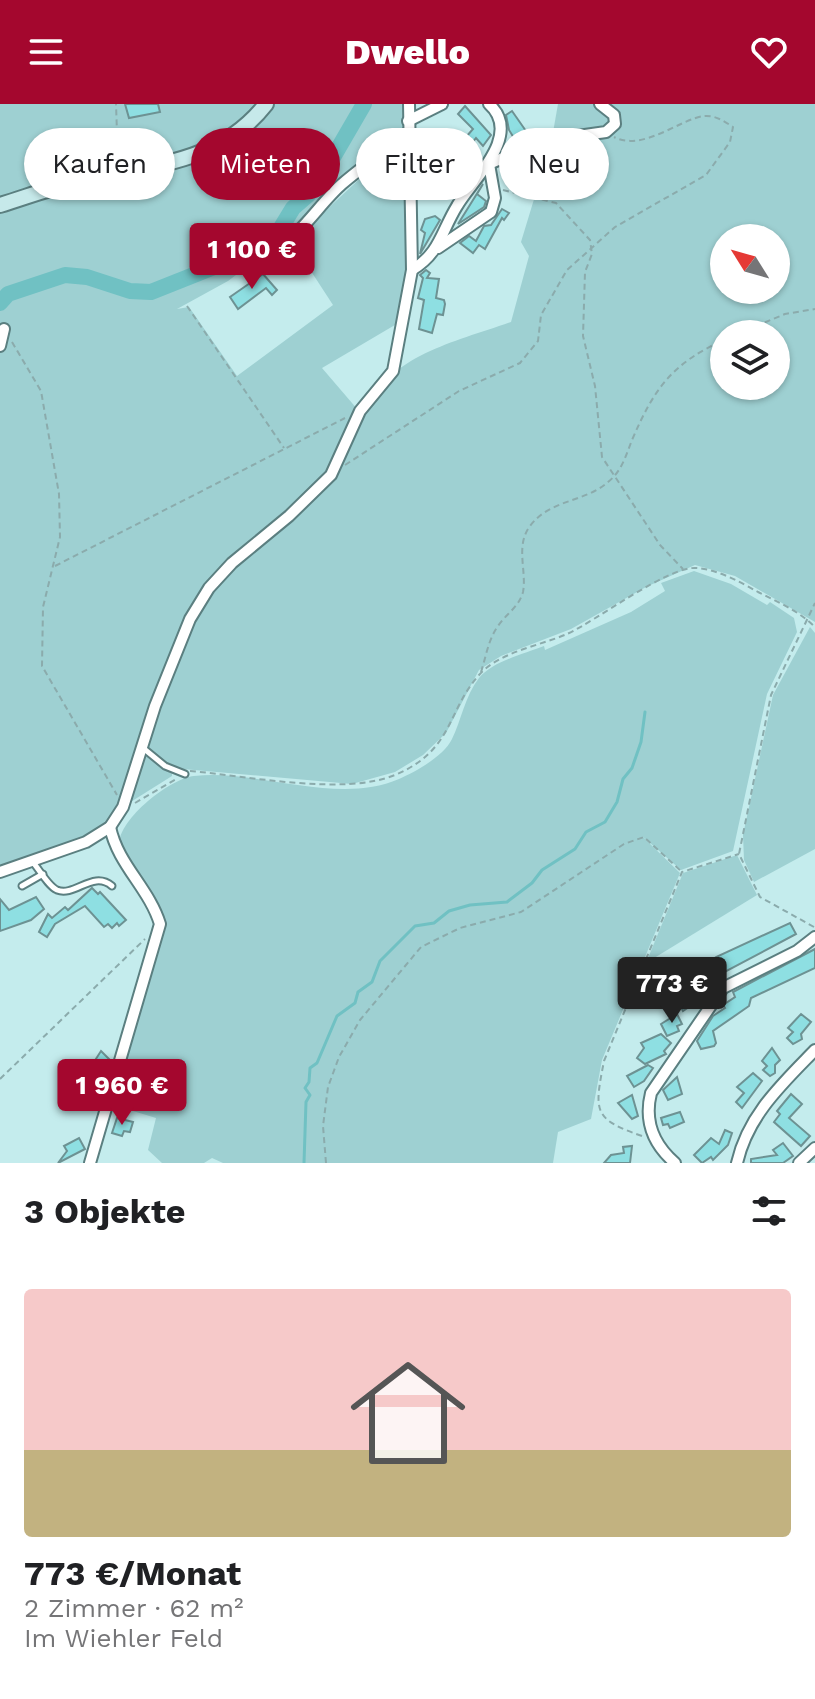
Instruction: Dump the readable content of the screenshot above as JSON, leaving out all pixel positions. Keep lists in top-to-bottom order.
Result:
{
  "north": "top left",
  "page": {
    "header": "Dwello",
    "chip": [
      "Kaufen",
      "Mieten",
      "Filter",
      "Neu"
    ],
    "price": ["1 100 €", "773 €", "1 960 €"],
    "heading": "3 Objekte",
    "list": [
      {
        "name": "773 €/Monat",
        "note": "2 Zimmer · 62 m² · Im Wiehler Feld"
      }
    ]
  }
}
